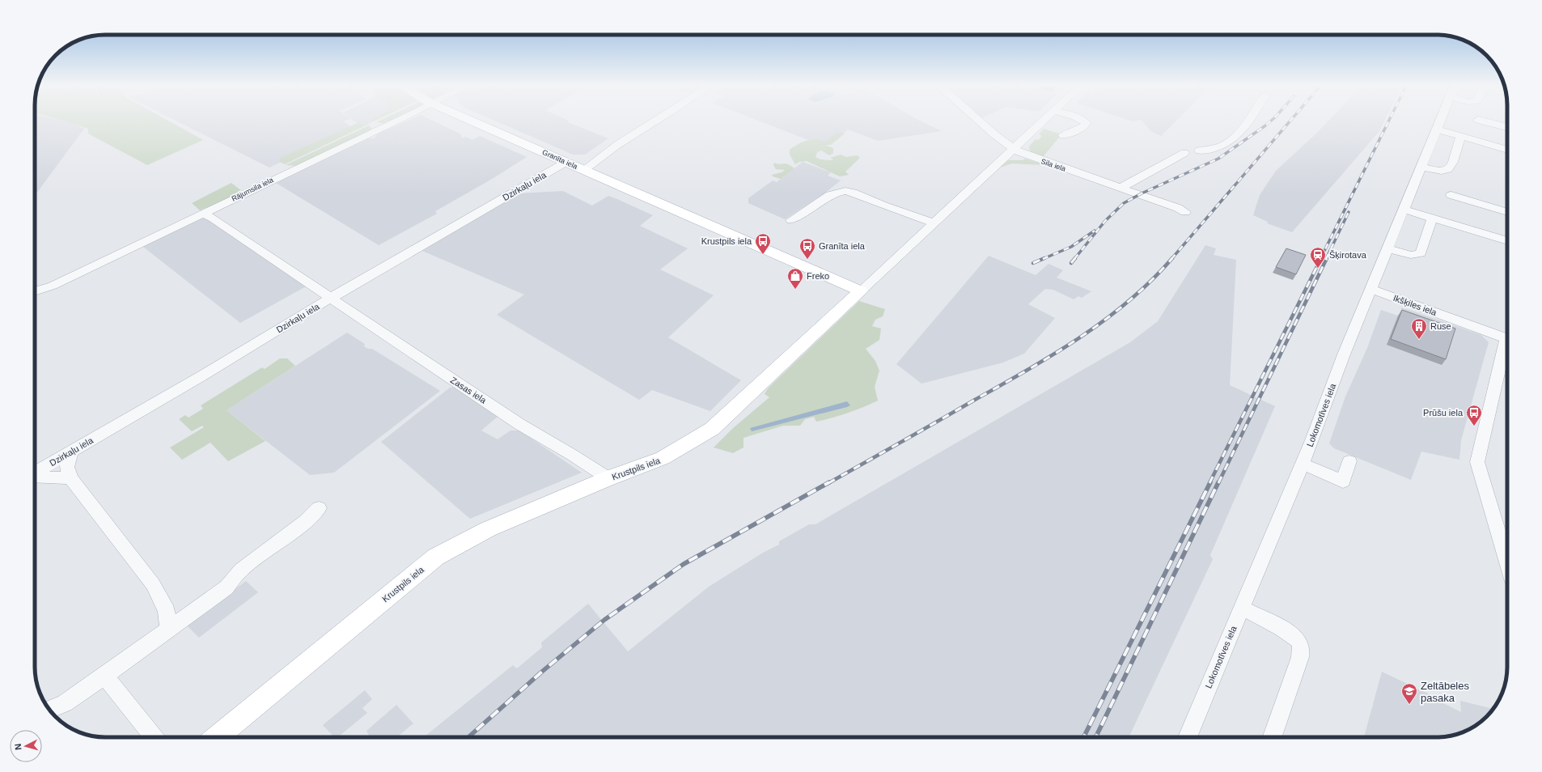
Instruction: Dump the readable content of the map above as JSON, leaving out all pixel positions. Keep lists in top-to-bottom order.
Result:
{
  "streets": {
    "main road": ["Granīta iela", "Krustpils iela"],
    "street": [
      "Sila iela",
      "Dzirkaļu iela",
      "Rājumsila iela",
      "Ikšķiles iela",
      "Zasas iela",
      "Lokomotīves iela"
    ]
  },
  "crossings": [
    ["Granīta iela", "Dzirkaļu iela"],
    ["Granīta iela", "Krustpils iela"],
    ["Sila iela", "Krustpils iela"],
    ["Dzirkaļu iela", "Zasas iela"],
    ["Rājumsila iela", "Zasas iela"],
    ["Ikšķiles iela", "Lokomotīves iela"],
    ["Zasas iela", "Krustpils iela"]
  ],
  "places": {
    "bus stop": ["Krustpils iela", "Granīta iela", "Prūšu iela"],
    "station": ["Šķirotava"],
    "shop": ["Freko"],
    "building": ["Ruse"],
    "school or university": ["Zeltābeles pasaka"]
  },
  "north": "left"
}
